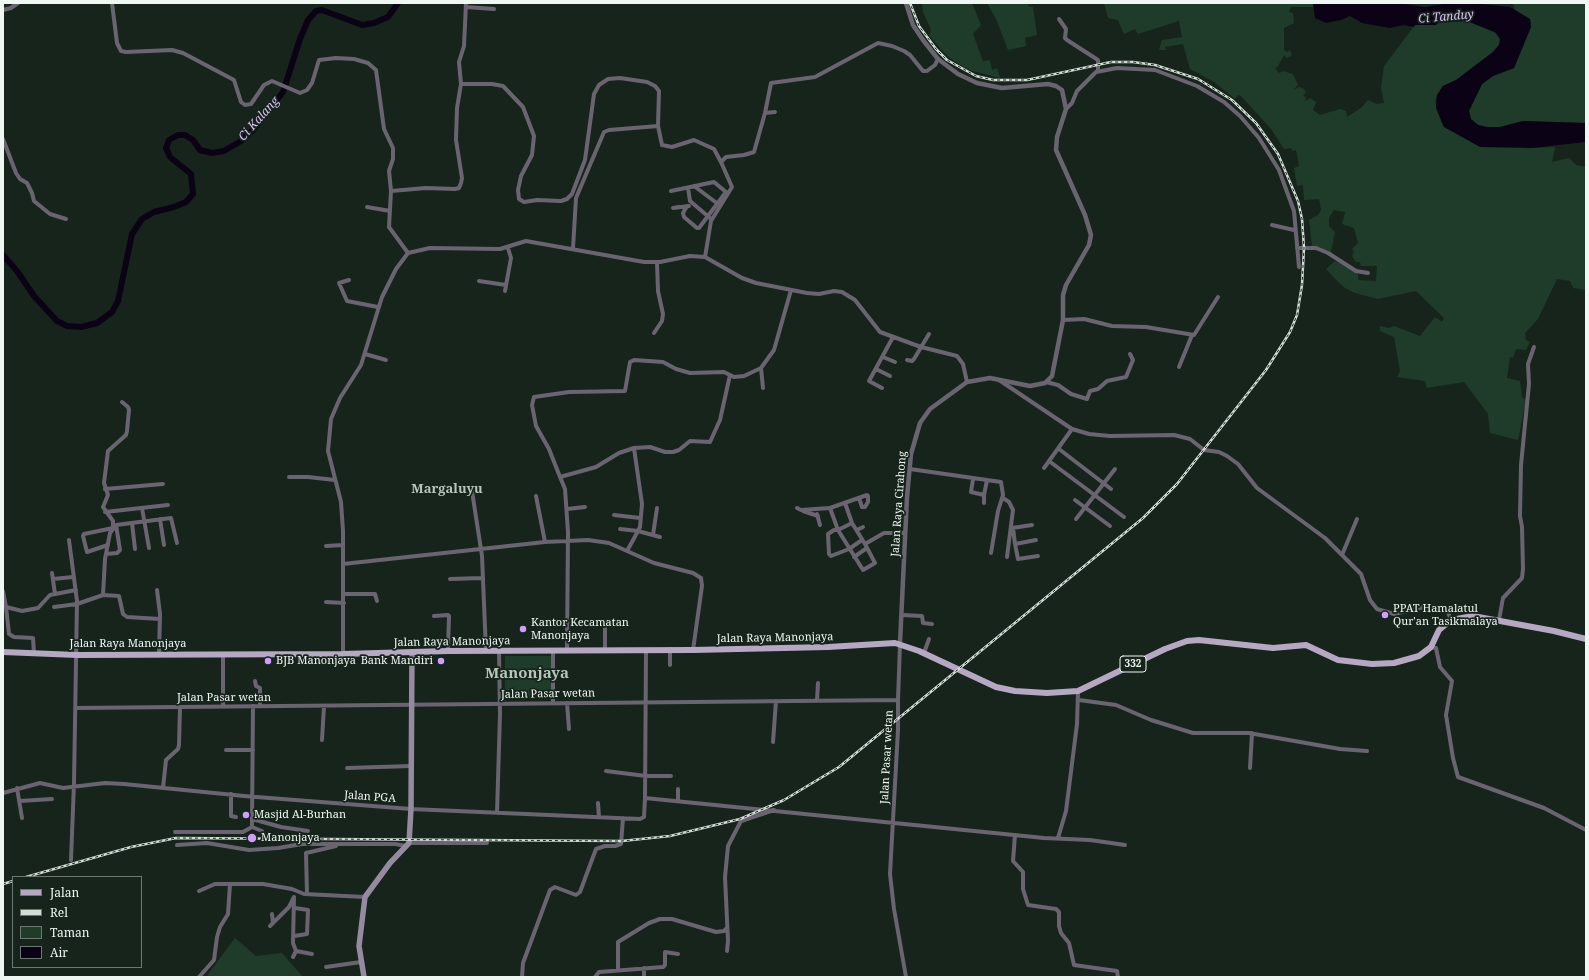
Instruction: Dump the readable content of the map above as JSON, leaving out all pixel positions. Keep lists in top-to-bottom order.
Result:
{
  "streets": {
    "main road": ["Jalan Raya Manonjaya", "332"],
    "street": ["Jalan Raya Cirahong", "Jalan Pasar wetan", "Jalan PGA"]
  },
  "crossings": [
    ["Jalan Raya Cirahong", "Jalan Raya Manonjaya"],
    ["Jalan Raya Cirahong", "332"],
    ["Jalan Raya Manonjaya", "332"]
  ],
  "districts": ["Margaluyu", "Manonjaya"],
  "water": ["Ci Tanduy", "Ci Kalang"],
  "places": [
    "PPAT Hamalatul Qur'an Tasikmalaya",
    "Kantor Kecamatan Manonjaya",
    "BJB Manonjaya",
    "Bank Mandiri",
    "Masjid Al-Burhan",
    "Manonjaya"
  ],
  "legend": [
    "Jalan",
    "Rel",
    "Taman",
    "Air"
  ]
}
